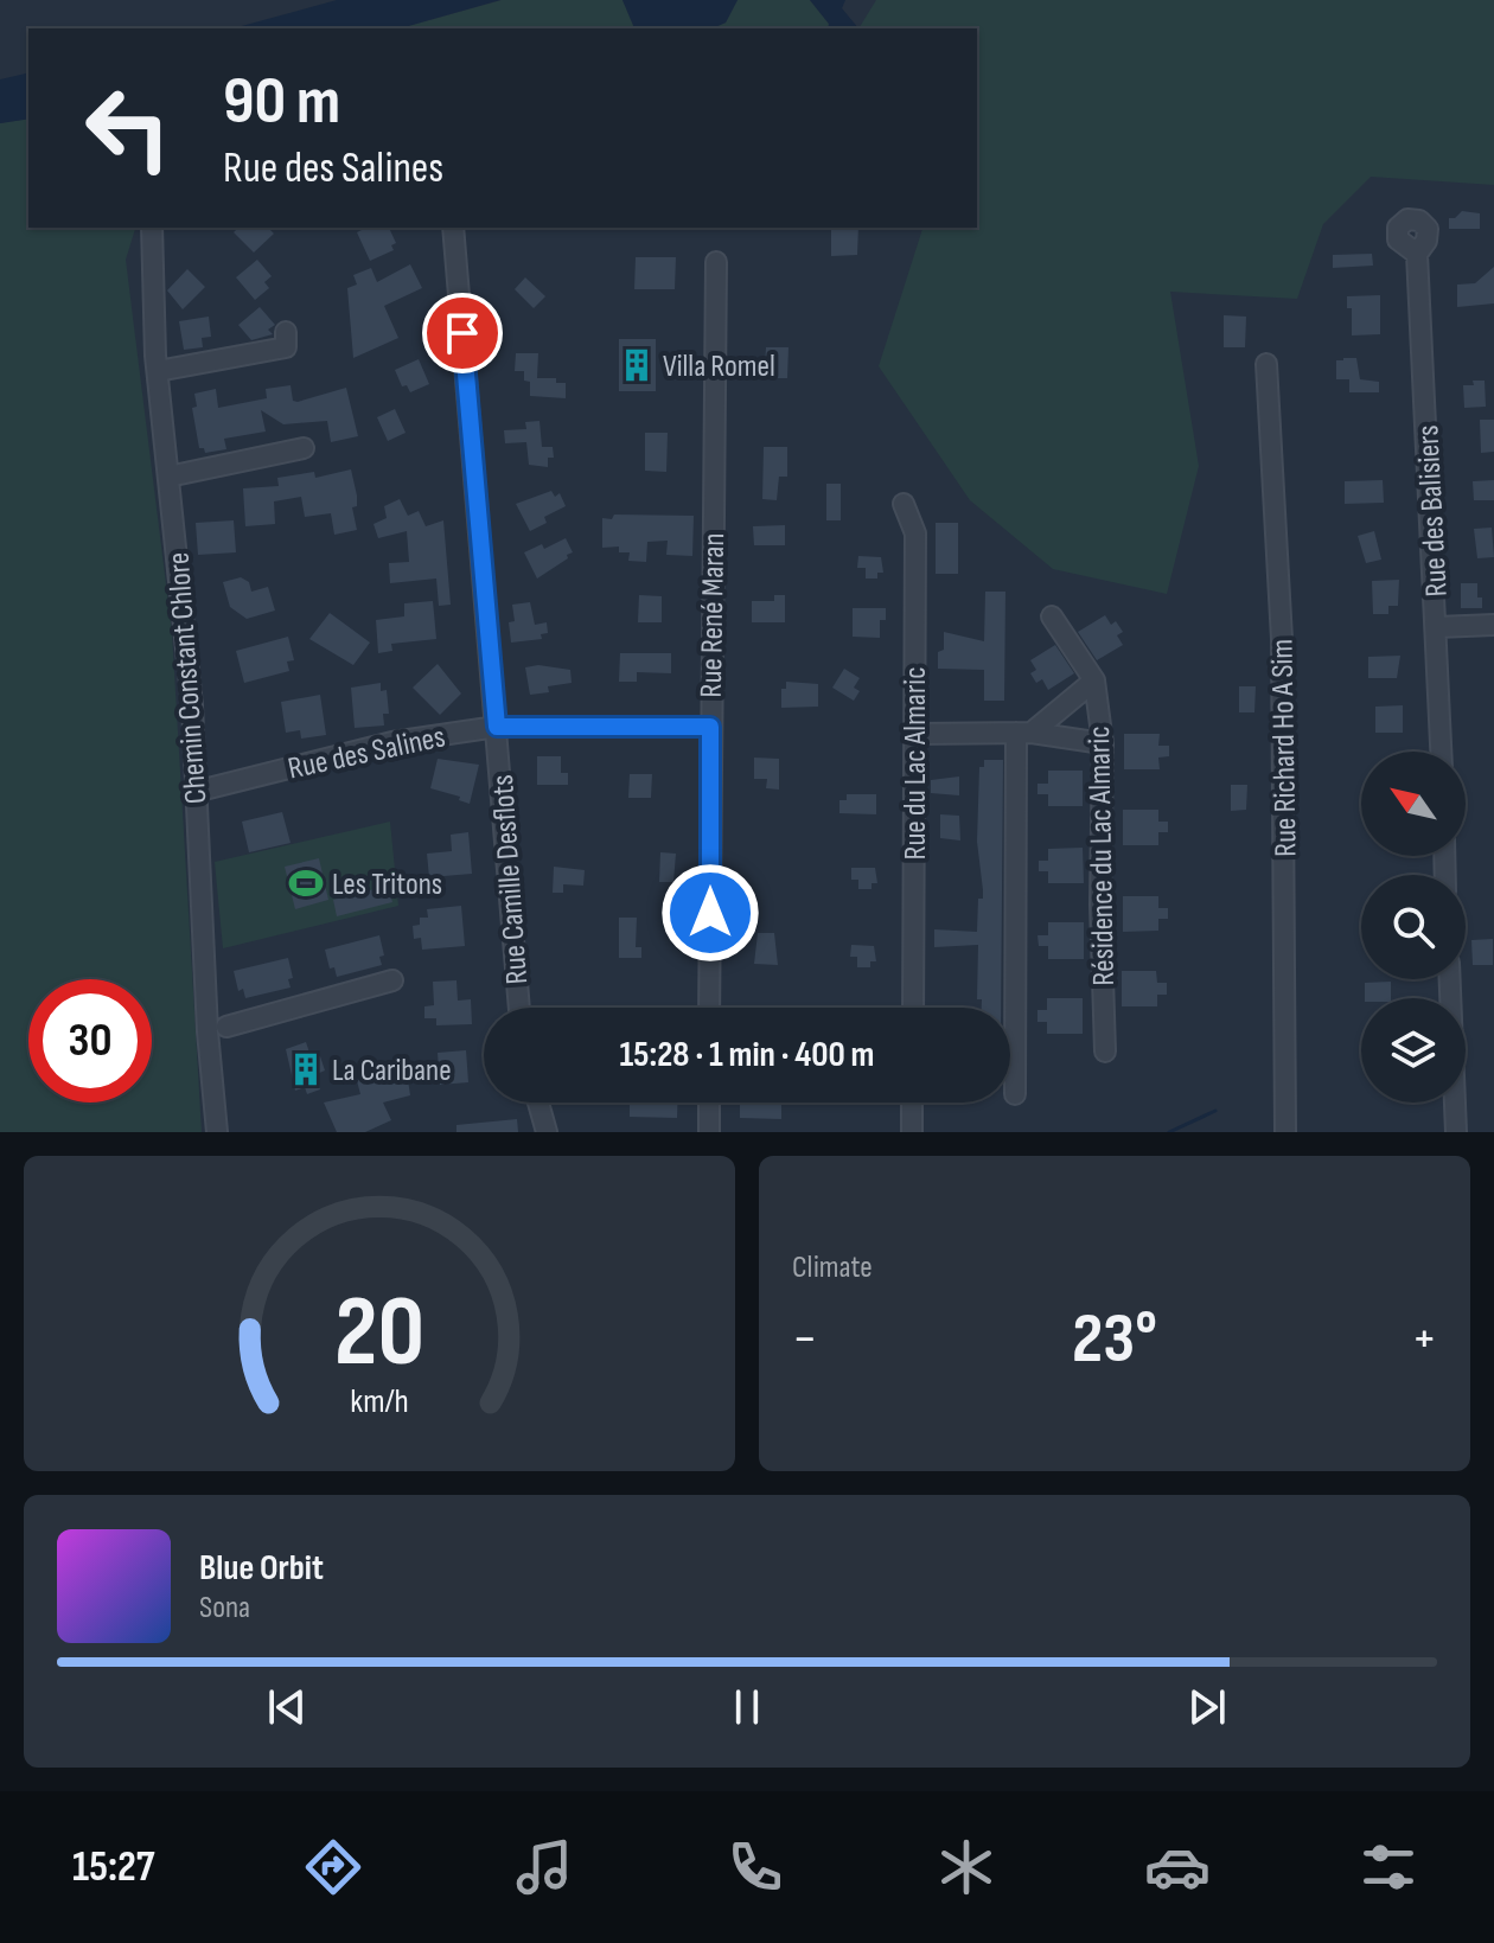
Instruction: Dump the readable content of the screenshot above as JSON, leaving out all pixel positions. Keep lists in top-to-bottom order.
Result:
{
  "streets": {
    "street": [
      "Rue des Balisiers",
      "Rue René Maran",
      "Chemin Constant Chlore",
      "Rue Richard Ho A Sim",
      "Rue des Salines",
      "Rue du Lac Almaric",
      "Résidence du Lac Almaric",
      "Rue Camille Desflots"
    ]
  },
  "crossings": [
    ["Rue René Maran", "Rue des Salines"],
    ["Chemin Constant Chlore", "Rue des Salines"],
    ["Rue des Salines", "Rue Camille Desflots"]
  ],
  "places": {
    "building": ["Villa Romel", "La Caribane"],
    "sports": ["Les Tritons"]
  },
  "north": "top left",
  "page": {
    "turn": ["90 m", "Rue des Salines"],
    "limit": "30",
    "trip": "15:28 · 1 min · 400 m",
    "tile": "Climate",
    "heat": ["−", "23°", "+"],
    "song": ["Blue Orbit", "Sona"],
    "tabs": "15:27",
    "gauge": ["20", "km/h"]
  }
}
